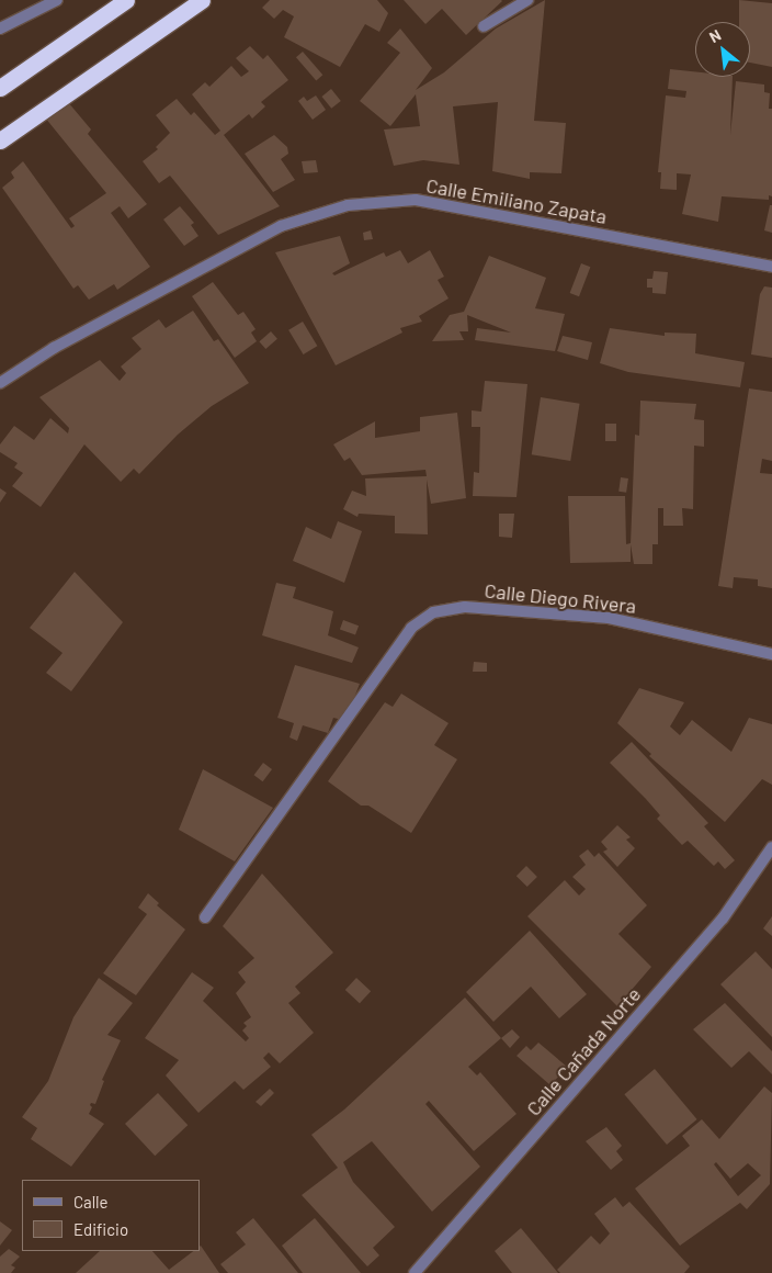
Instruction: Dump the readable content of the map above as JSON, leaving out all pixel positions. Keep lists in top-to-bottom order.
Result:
{
  "streets": {
    "street": ["Calle Emiliano Zapata", "Calle Diego Rivera", "Calle Cañada Norte"]
  },
  "legend": ["Calle", "Edificio"],
  "north": "top left"
}
